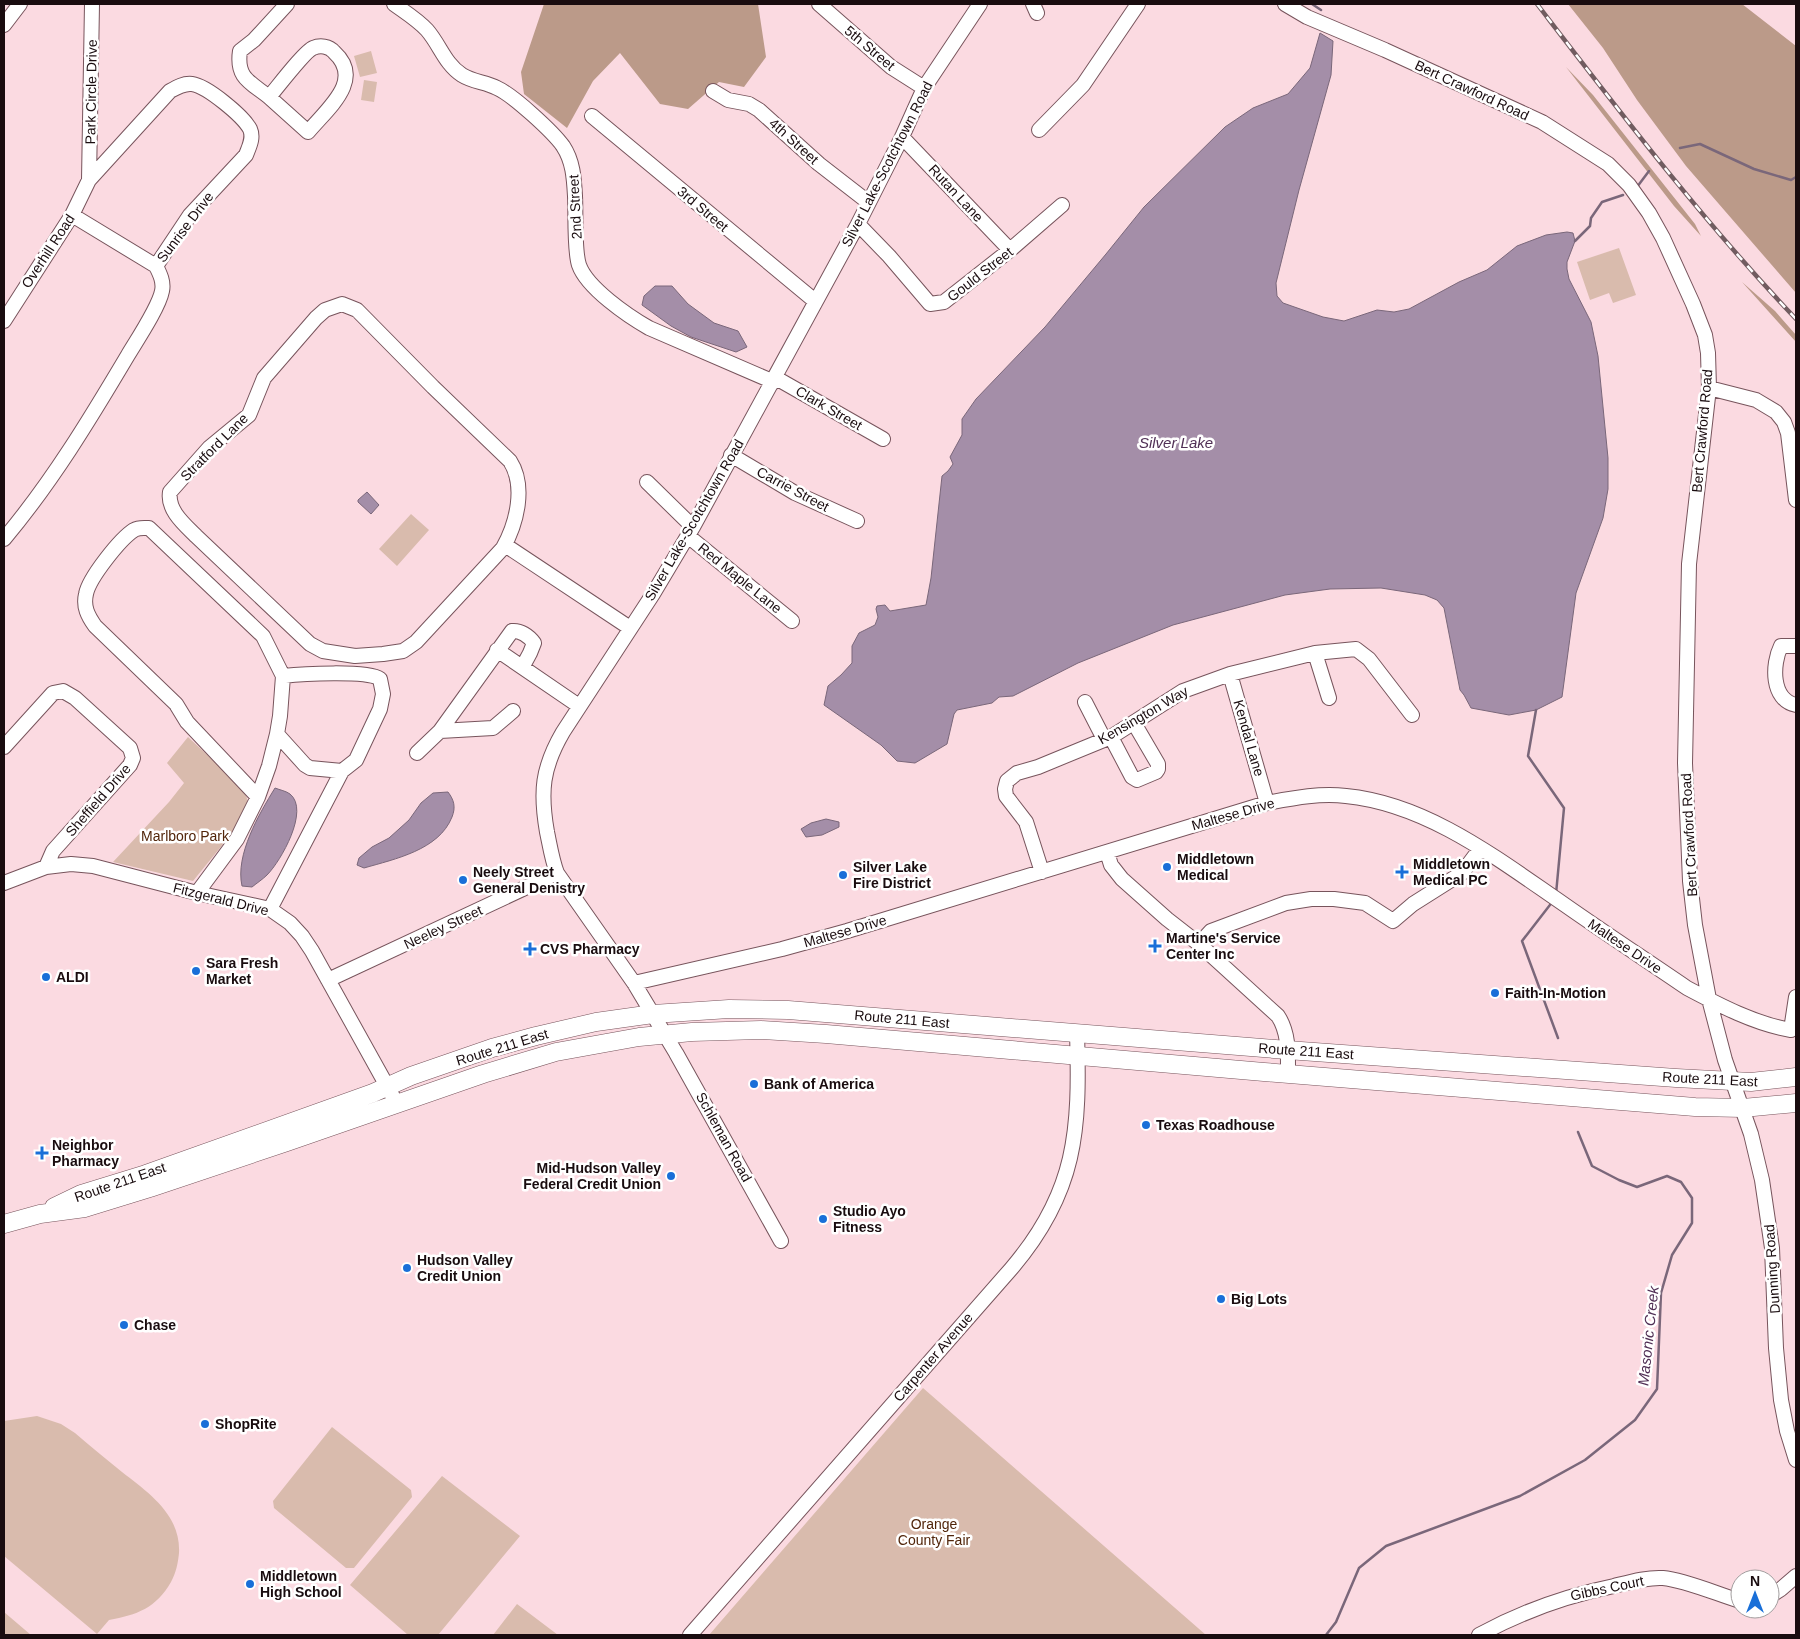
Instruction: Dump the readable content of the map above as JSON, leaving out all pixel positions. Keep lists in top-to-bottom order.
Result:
{
  "streets": {
    "main road": ["Route 211 East"],
    "street": [
      "5th Street",
      "Bert Crawford Road",
      "Park Circle Drive",
      "4th Street",
      "Silver Lake-Scotchtown Road",
      "Rutan Lane",
      "2nd Street",
      "3rd Street",
      "Sunrise Drive",
      "Overhill Road",
      "Gould Street",
      "Clark Street",
      "Stratford Lane",
      "Carrie Street",
      "Red Maple Lane",
      "Kensington Way",
      "Kendal Lane",
      "Sheffield Drive",
      "Maltese Drive",
      "Fitzgerald Drive",
      "Neeley Street",
      "Schleman Road",
      "Dunning Road",
      "Carpenter Avenue",
      "Gibbs Court"
    ]
  },
  "crossings": [
    ["5th Street", "Silver Lake-Scotchtown Road"],
    ["Bert Crawford Road", "Maltese Drive"],
    ["Bert Crawford Road", "Route 211 East"],
    ["Bert Crawford Road", "Dunning Road"],
    ["Park Circle Drive", "Sunrise Drive"],
    ["Park Circle Drive", "Overhill Road"],
    ["4th Street", "Silver Lake-Scotchtown Road"],
    ["Silver Lake-Scotchtown Road", "Rutan Lane"],
    ["Silver Lake-Scotchtown Road", "2nd Street"],
    ["Silver Lake-Scotchtown Road", "3rd Street"],
    ["Silver Lake-Scotchtown Road", "Gould Street"],
    ["Silver Lake-Scotchtown Road", "Clark Street"],
    ["Silver Lake-Scotchtown Road", "Carrie Street"],
    ["Silver Lake-Scotchtown Road", "Red Maple Lane"],
    ["Silver Lake-Scotchtown Road", "Maltese Drive"],
    ["Silver Lake-Scotchtown Road", "Neeley Street"],
    ["Silver Lake-Scotchtown Road", "Route 211 East"],
    ["Silver Lake-Scotchtown Road", "Schleman Road"],
    ["Rutan Lane", "Gould Street"],
    ["2nd Street", "Clark Street"],
    ["Sunrise Drive", "Overhill Road"],
    ["Kensington Way", "Kendal Lane"],
    ["Kensington Way", "Maltese Drive"],
    ["Kendal Lane", "Maltese Drive"],
    ["Sheffield Drive", "Fitzgerald Drive"],
    ["Fitzgerald Drive", "Neeley Street"],
    ["Fitzgerald Drive", "Route 211 East"],
    ["Route 211 East", "Schleman Road"],
    ["Route 211 East", "Dunning Road"],
    ["Route 211 East", "Carpenter Avenue"]
  ],
  "water": ["Silver Lake", "Masonic Creek"],
  "parks": ["Marlboro Park", "Orange County Fair"],
  "places": {
    "other": [
      "Middletown Medical",
      "Silver Lake Fire District",
      "Neely Street General Denistry",
      "Sara Fresh Market",
      "ALDI",
      "Faith-In-Motion",
      "Bank of America",
      "Texas Roadhouse",
      "Mid-Hudson Valley Federal Credit Union",
      "Studio Ayo Fitness",
      "Hudson Valley Credit Union",
      "Big Lots",
      "Chase",
      "ShopRite",
      "Middletown High School"
    ],
    "health": [
      "Middletown Medical PC",
      "Martine's Service Center Inc",
      "CVS Pharmacy",
      "Neighbor Pharmacy"
    ]
  },
  "north": "top"
}
